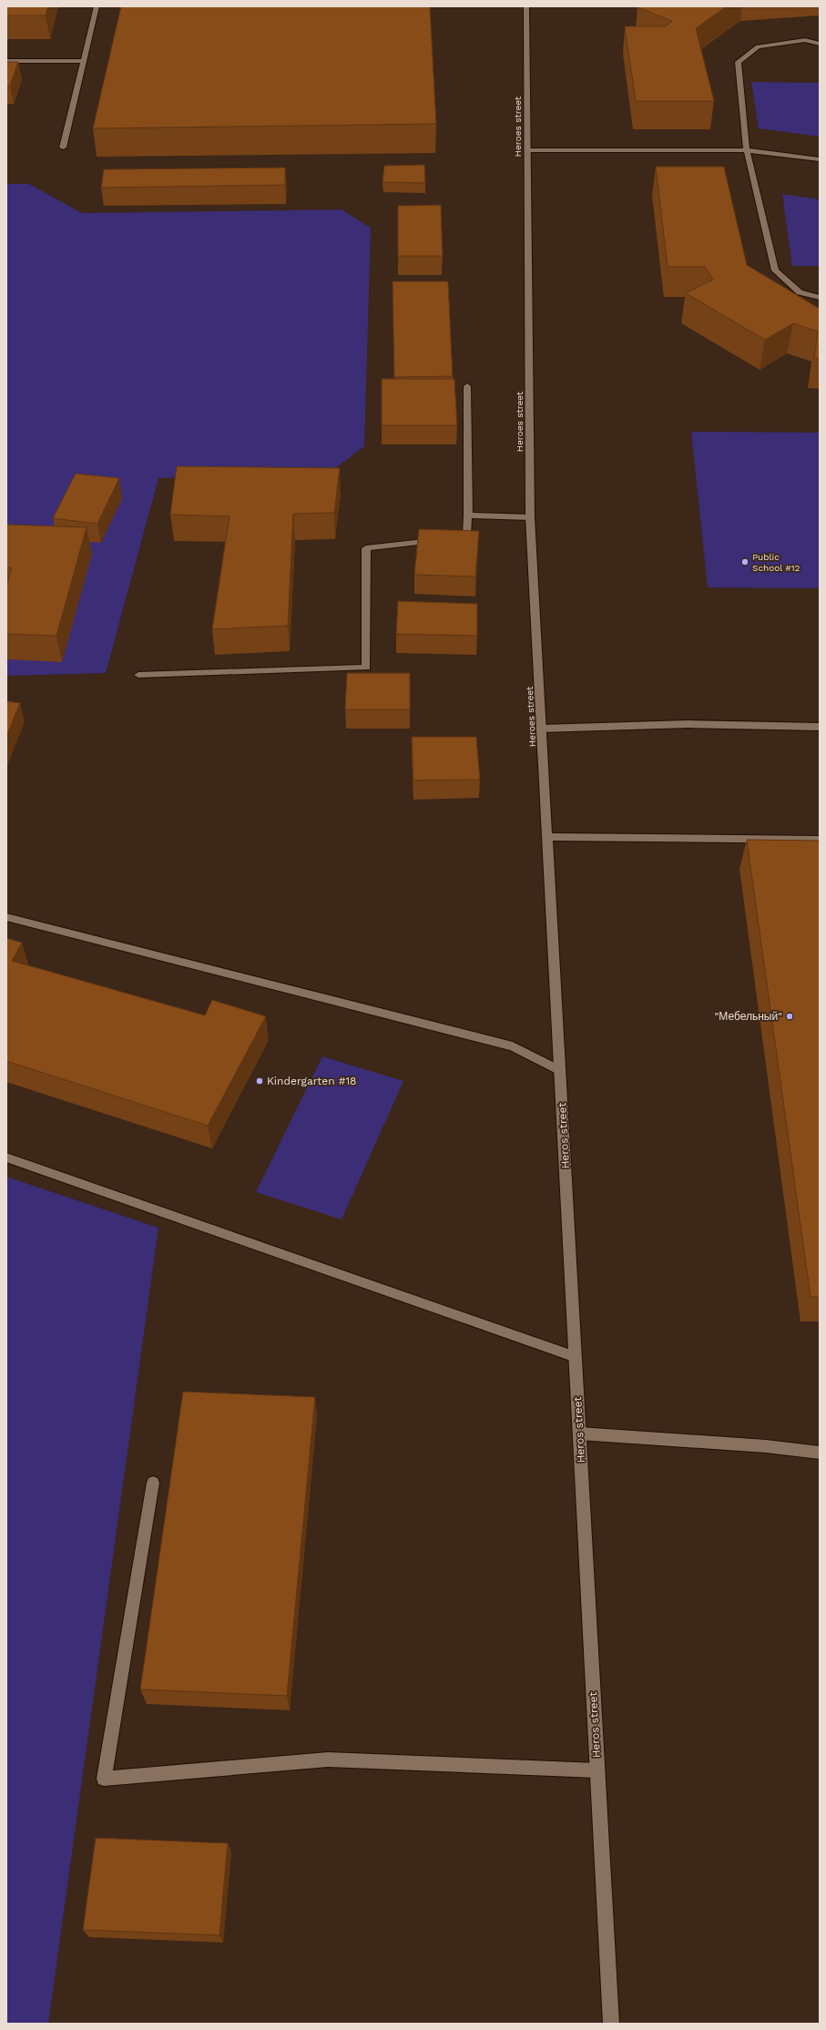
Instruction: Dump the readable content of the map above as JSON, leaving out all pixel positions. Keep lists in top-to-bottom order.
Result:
{
  "streets": {
    "street": ["Heroes street", "Heros street"]
  },
  "crossings": [
    ["Heroes street", "Heros street"]
  ],
  "places": ["Public School #12", "\"Мебельный\"", "Kindergarten #18"]
}
